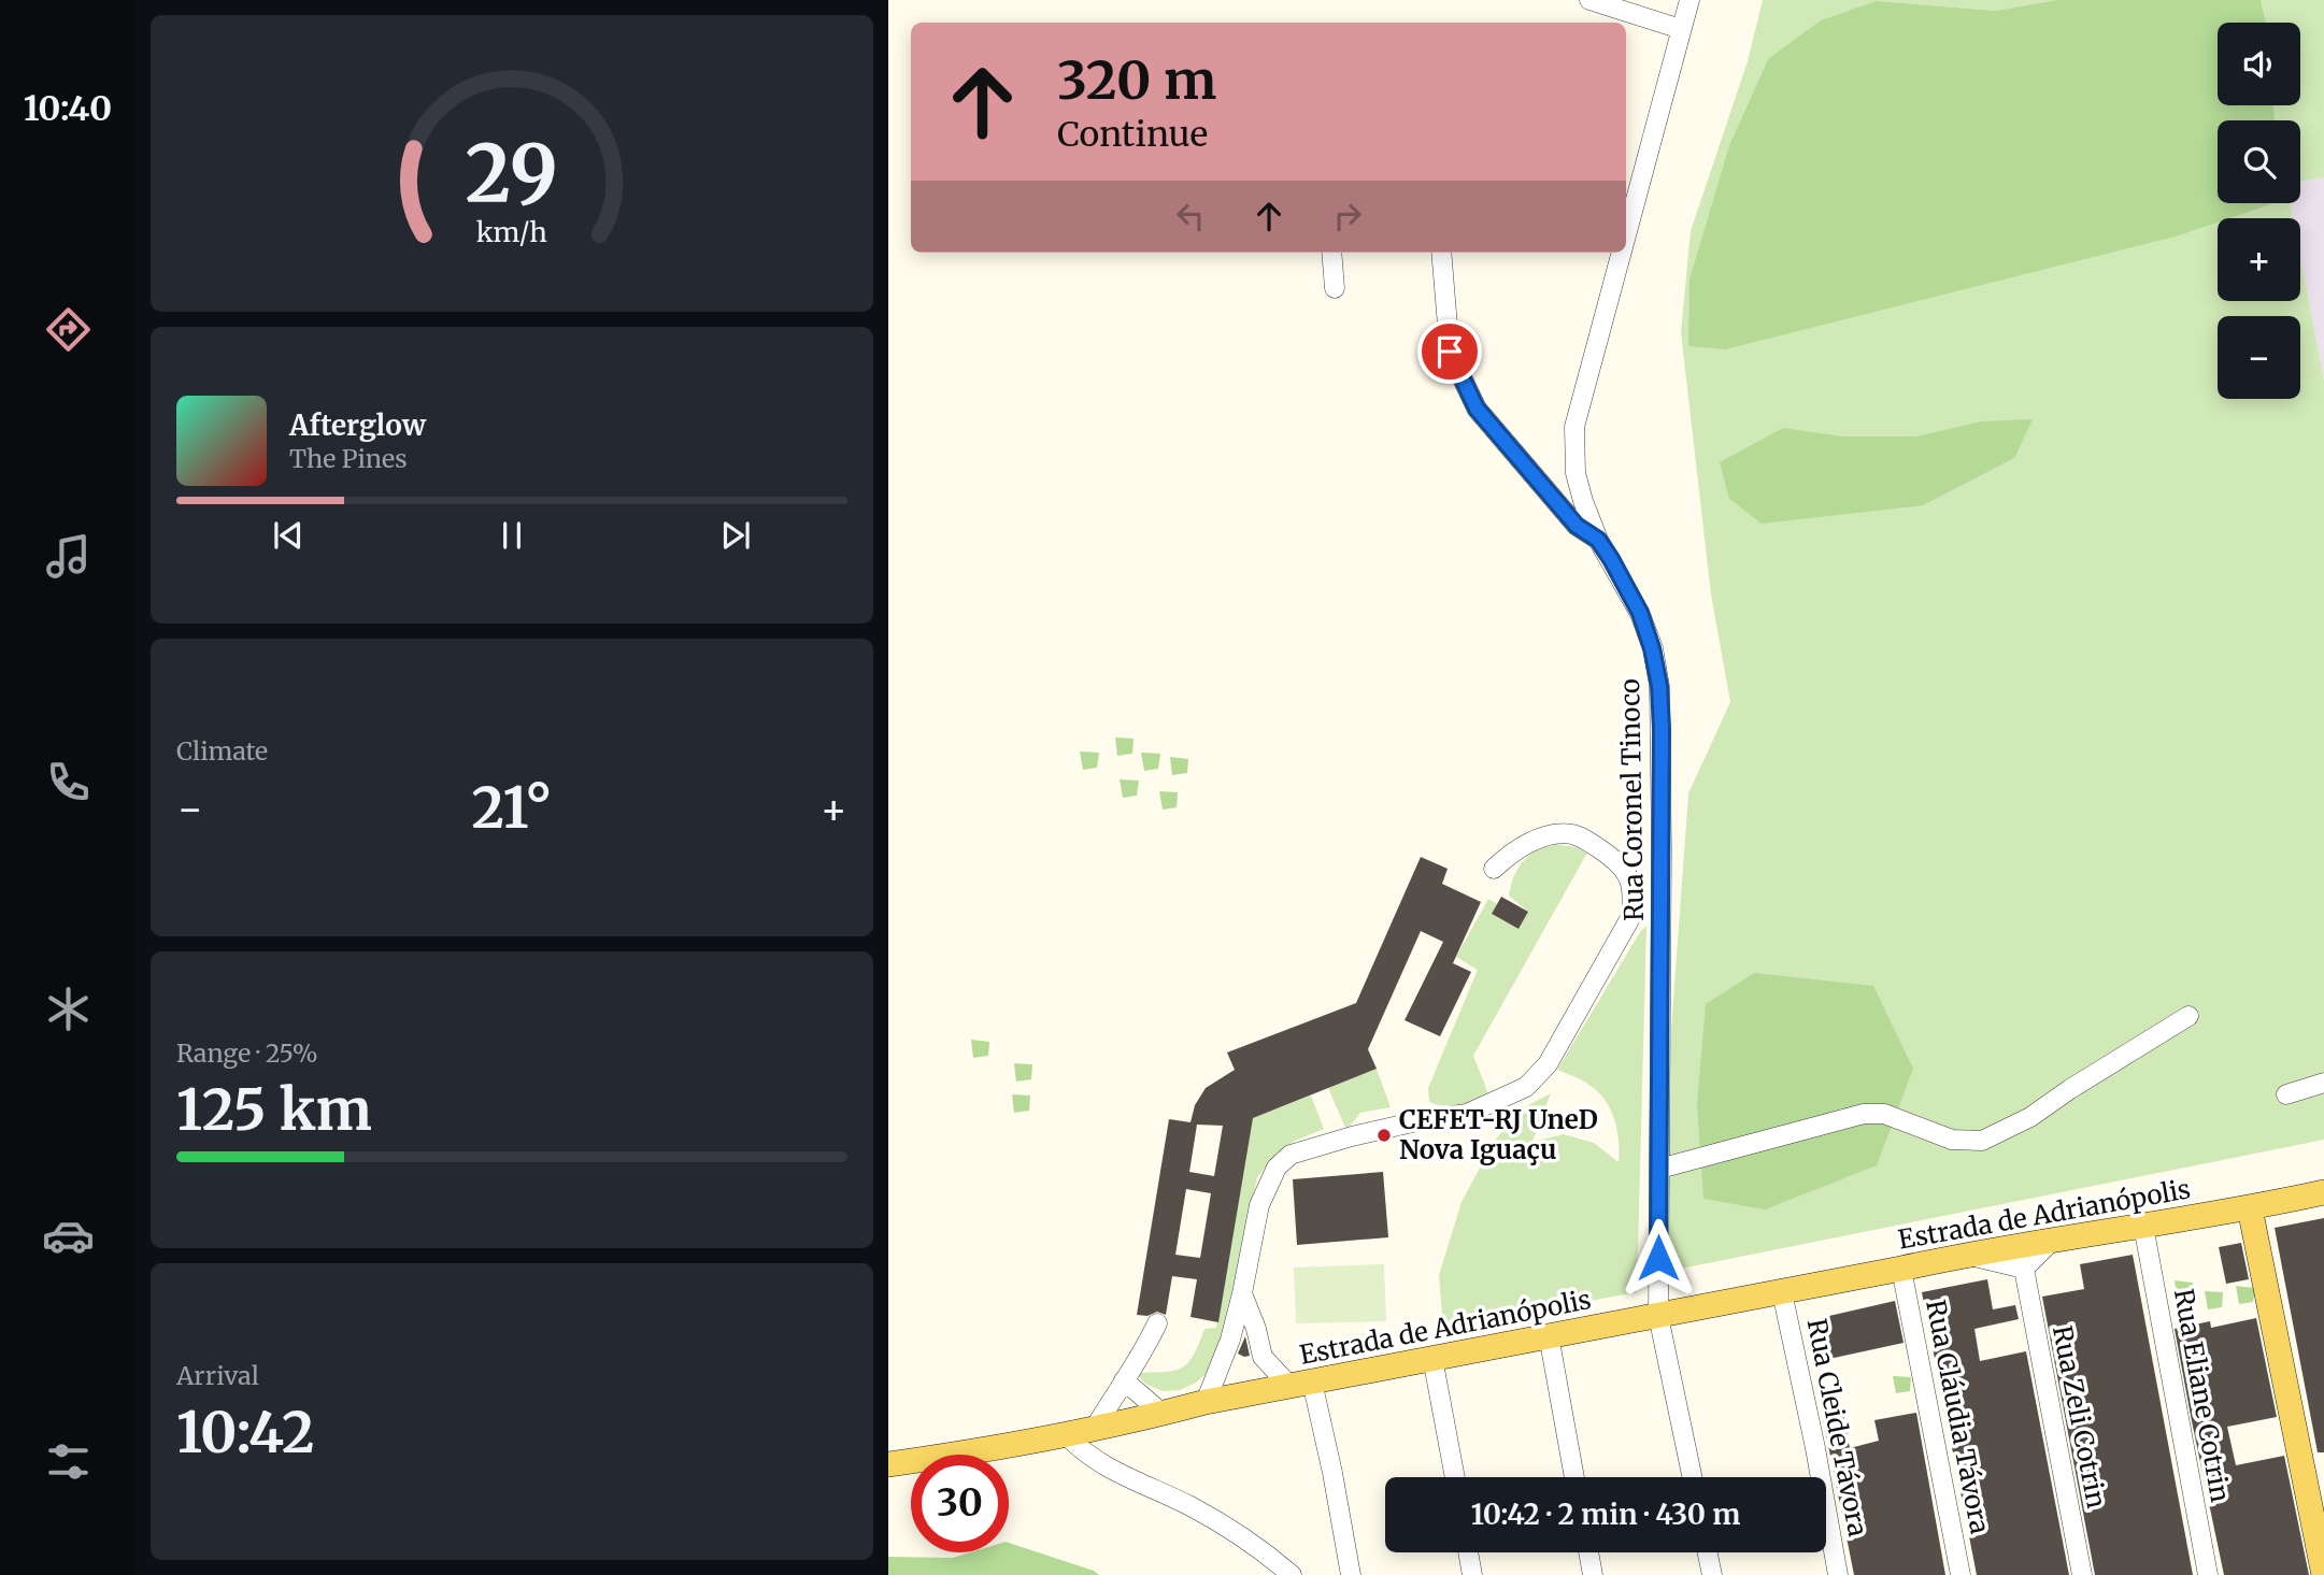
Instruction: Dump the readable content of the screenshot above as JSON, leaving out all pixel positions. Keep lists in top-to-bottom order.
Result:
{
  "streets": {
    "main road": ["Estrada de Adrianópolis"],
    "street": [
      "Rua Coronel Tinoco",
      "Rua Eliane Cotrin",
      "Rua Cláudia Távora",
      "Rua Zeli Cotrin",
      "Rua Cleide Távora"
    ]
  },
  "crossings": [
    ["Rua Coronel Tinoco", "Estrada de Adrianópolis"],
    ["Estrada de Adrianópolis", "Rua Eliane Cotrin"],
    ["Estrada de Adrianópolis", "Rua Cláudia Távora"],
    ["Estrada de Adrianópolis", "Rua Cleide Távora"]
  ],
  "places": ["CEFET-RJ UneD Nova Iguaçu"],
  "page": {
    "tabs": "10:40",
    "map_buttons": ["+", "−"],
    "turn": ["320 m", "Continue"],
    "song": ["Afterglow", "The Pines"],
    "tile": [
      "Climate",
      ["Range · 25%", "125 km"],
      ["Arrival", "10:42"]
    ],
    "heat": ["−", "21°", "+"],
    "limit": "30",
    "trip": "10:42 · 2 min · 430 m",
    "gauge": ["29", "km/h"]
  }
}
